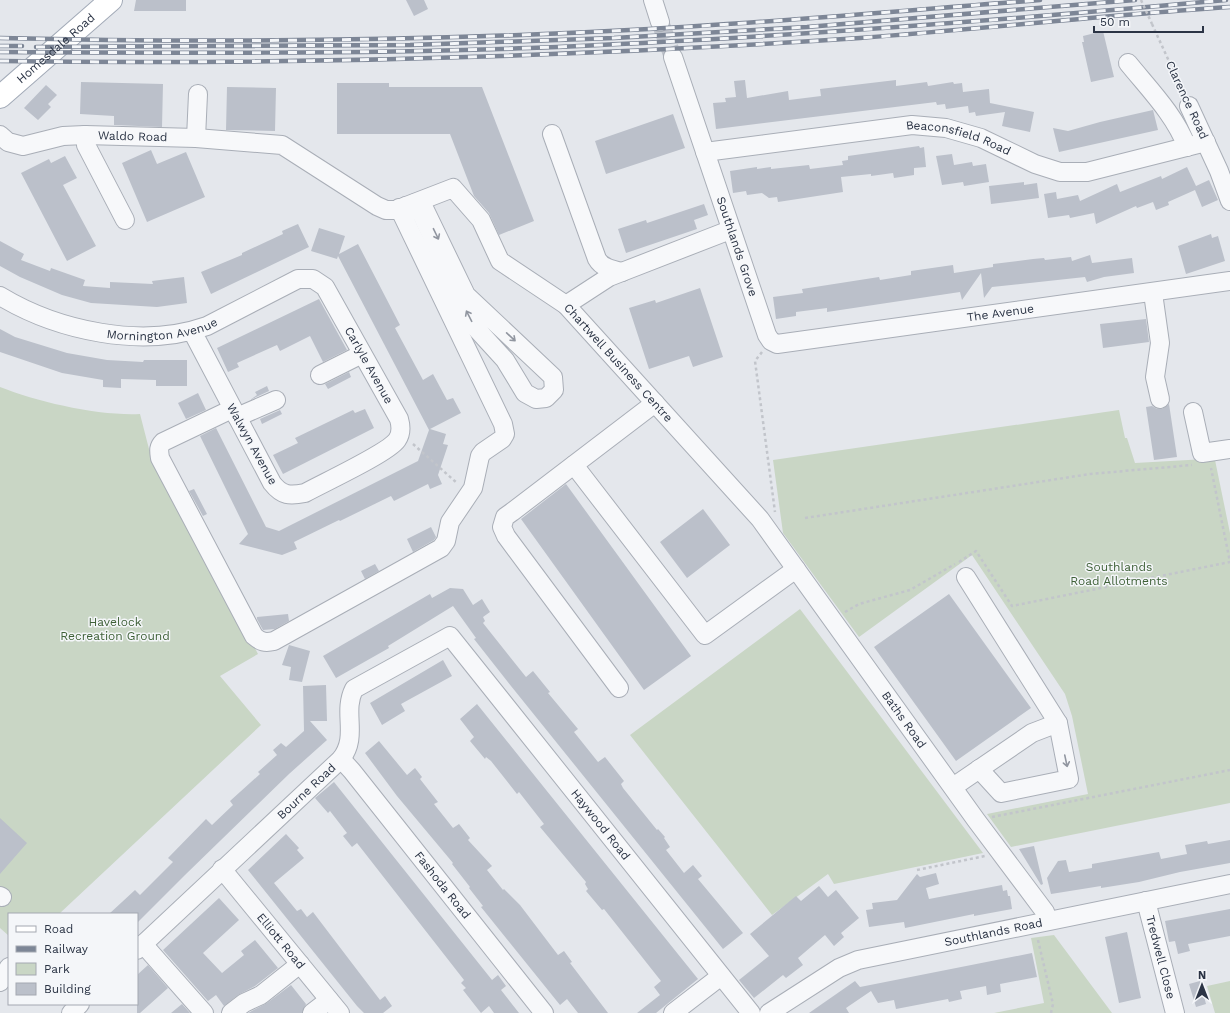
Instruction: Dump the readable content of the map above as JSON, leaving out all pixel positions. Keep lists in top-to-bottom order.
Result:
{
  "streets": {
    "main road": ["Homesdale Road"],
    "street": [
      "Clarence Road",
      "Waldo Road",
      "Beaconsfield Road",
      "Southlands Grove",
      "The Avenue",
      "Mornington Avenue",
      "Chartwell Business Centre",
      "Carlyle Avenue",
      "Walwyn Avenue",
      "Baths Road",
      "Bourne Road",
      "Haywood Road",
      "Fashoda Road",
      "Southlands Road",
      "Elliott Road",
      "Tredwell Close"
    ]
  },
  "crossings": [
    ["Clarence Road", "Beaconsfield Road"],
    ["Beaconsfield Road", "Southlands Grove"],
    ["Southlands Grove", "The Avenue"],
    ["Southlands Grove", "Chartwell Business Centre"],
    ["Mornington Avenue", "Carlyle Avenue"],
    ["Mornington Avenue", "Walwyn Avenue"],
    ["Chartwell Business Centre", "Baths Road"],
    ["Carlyle Avenue", "Walwyn Avenue"],
    ["Baths Road", "Southlands Road"],
    ["Bourne Road", "Haywood Road"],
    ["Bourne Road", "Fashoda Road"],
    ["Bourne Road", "Elliott Road"],
    ["Southlands Road", "Tredwell Close"]
  ],
  "parks": ["Southlands Road Allotments", "Havelock Recreation Ground"],
  "legend": [
    "Road",
    "Railway",
    "Park",
    "Building"
  ],
  "scale_bar": "50 m",
  "north": "top"
}
